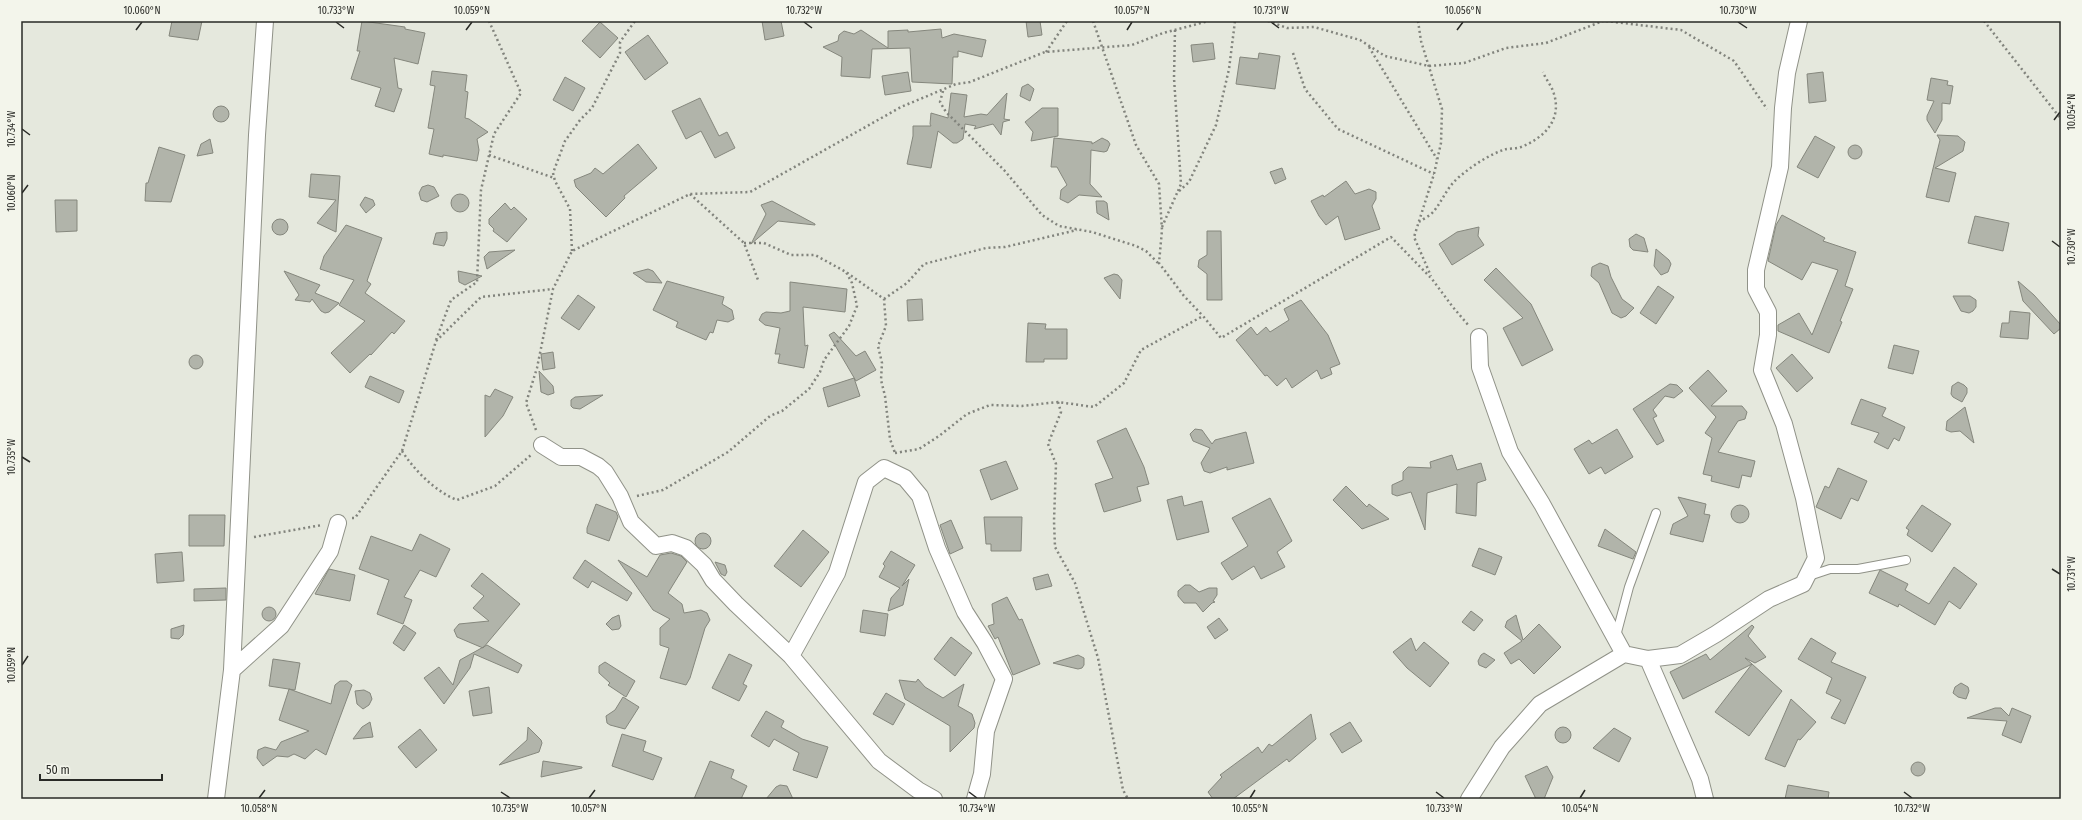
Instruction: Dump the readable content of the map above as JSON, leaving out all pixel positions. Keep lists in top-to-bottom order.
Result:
{
  "scale_bar": "50 m",
  "coordinates": [
    "10.060°N",
    "10.733°W",
    "10.059°N",
    "10.732°W",
    "10.057°N",
    "10.731°W",
    "10.056°N",
    "10.730°W",
    "10.054°N",
    "10.734°W",
    "10.735°W",
    "10.058°N",
    "10.055°N"
  ]
}
